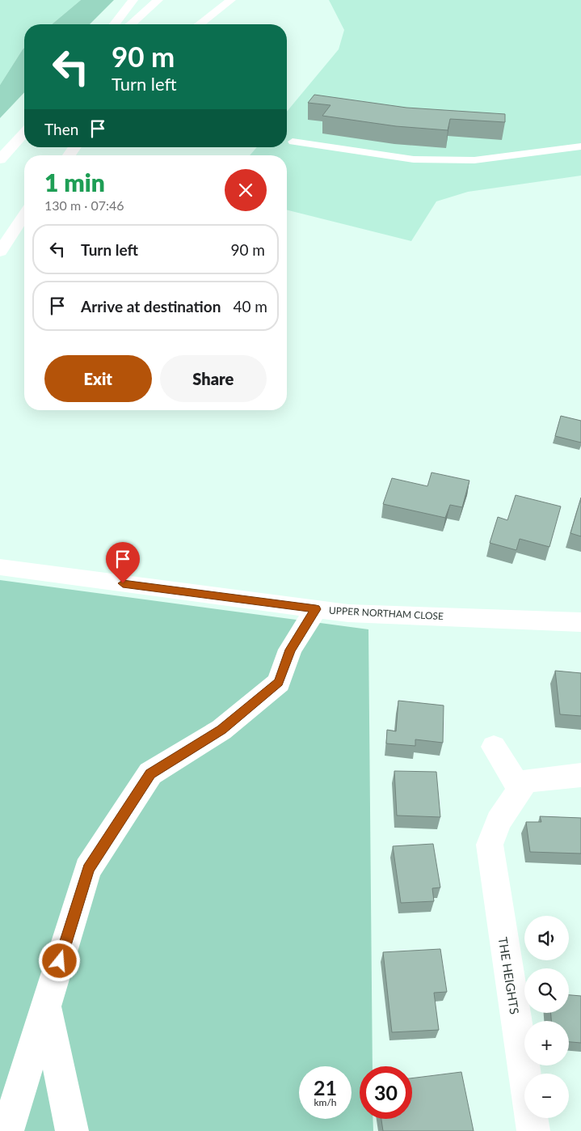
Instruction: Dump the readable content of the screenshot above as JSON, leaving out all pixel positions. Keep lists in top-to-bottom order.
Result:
{
  "streets": {
    "main road": ["UPPER NORTHAM CLOSE", "THE HEIGHTS"]
  },
  "page": {
    "turn": ["90 m", "Turn left"],
    "then": "Then",
    "heading": ["1 min", "130 m · 07:46"],
    "list": [
      {
        "name": "Turn left",
        "value": "90 m"
      },
      {
        "name": "Arrive at destination",
        "value": "40 m"
      }
    ],
    "buttons": ["Exit", "Share"],
    "map_buttons": ["+", "−"],
    "speed": "21 km/h",
    "limit": "30"
  }
}
